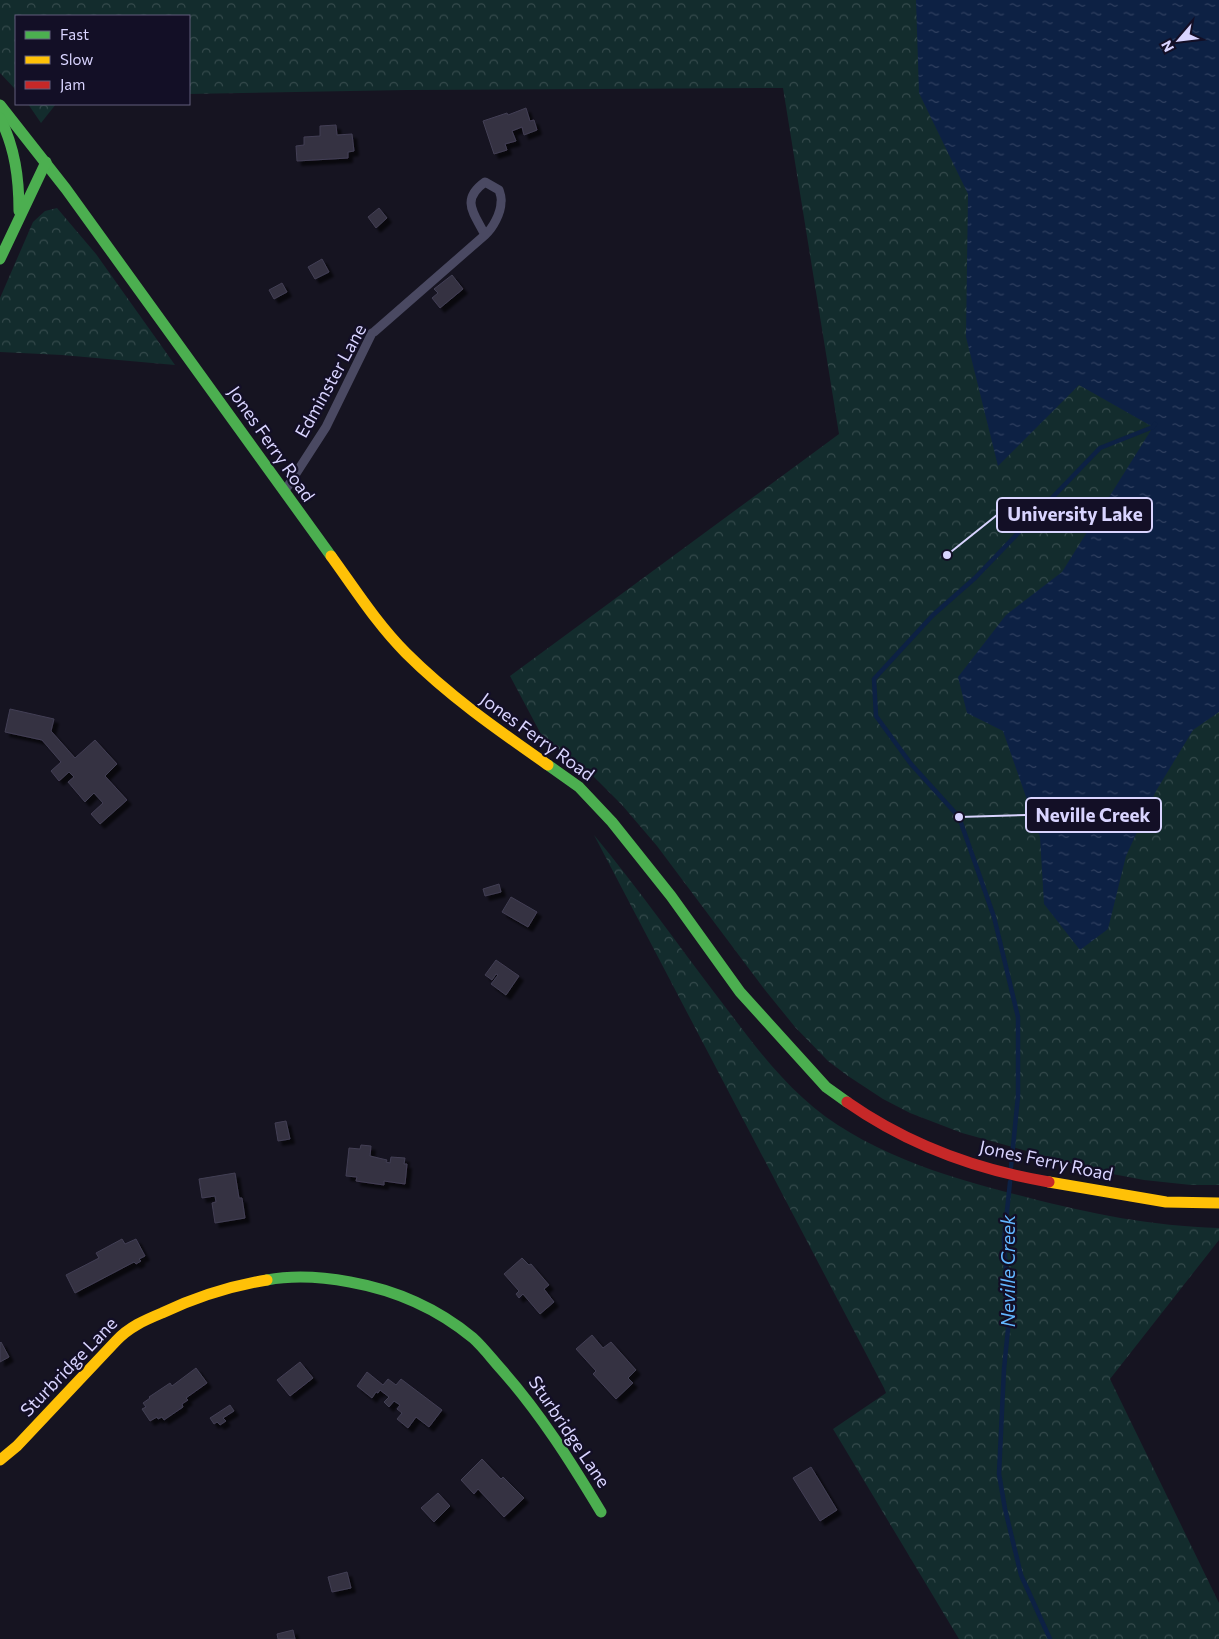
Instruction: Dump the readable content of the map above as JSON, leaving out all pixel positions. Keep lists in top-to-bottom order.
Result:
{
  "streets": {
    "street": ["Jones Ferry Road", "Sturbridge Lane"],
    "lane": ["Edminster Lane"]
  },
  "crossings": [
    ["Edminster Lane", "Jones Ferry Road"]
  ],
  "water": ["Neville Creek"],
  "places": ["University Lake", "Neville Creek"],
  "legend": ["Fast", "Slow", "Jam"],
  "north": "bottom left"
}
